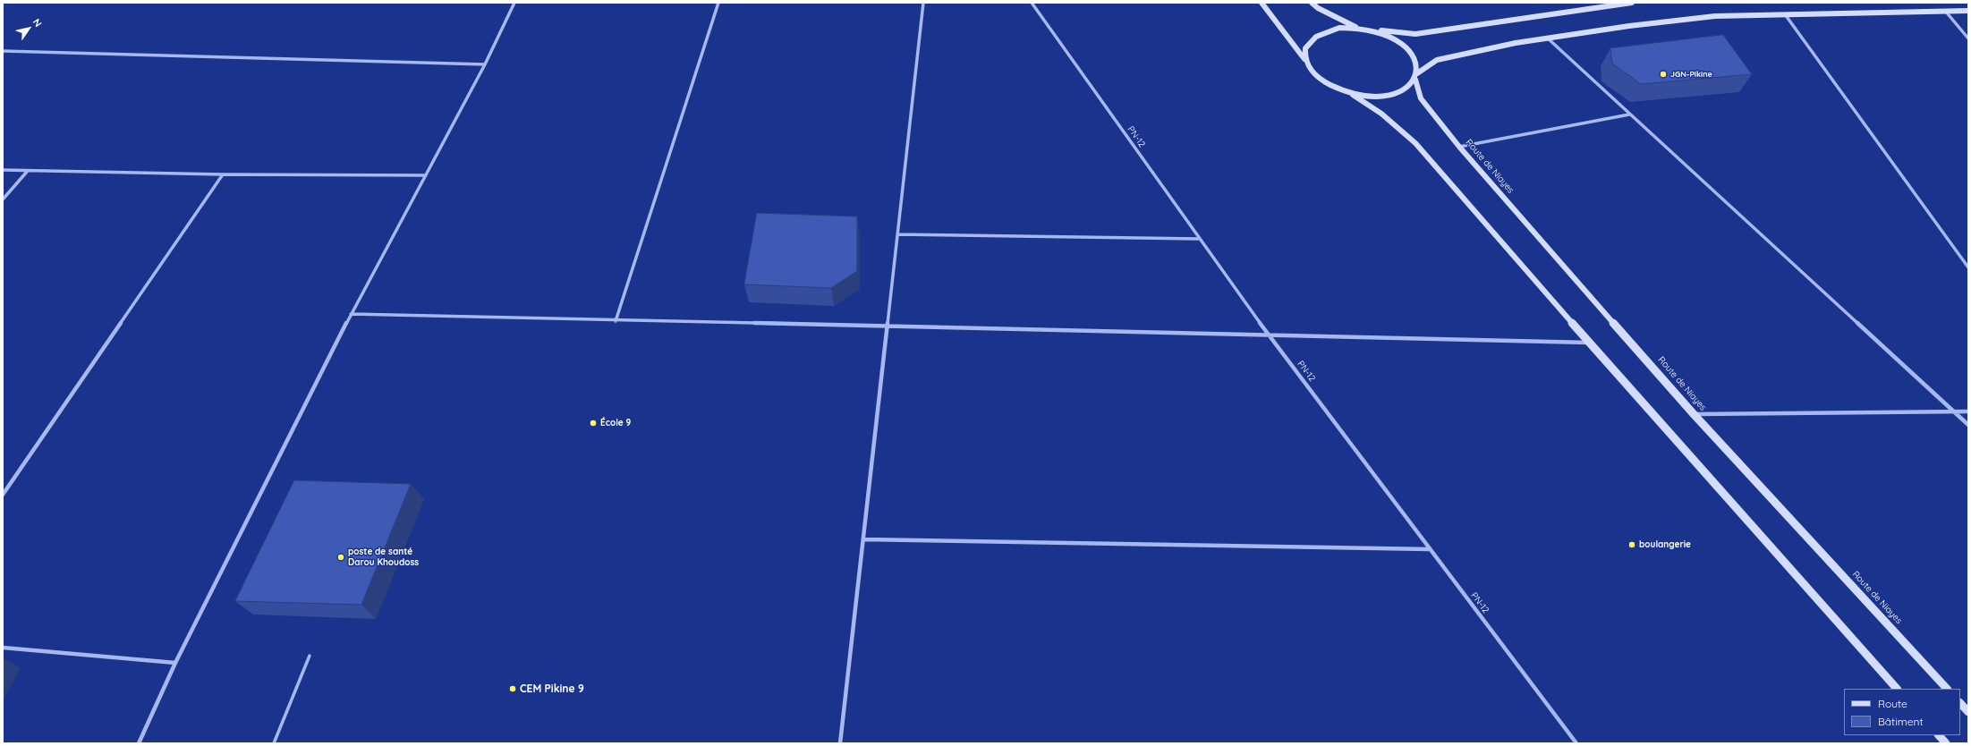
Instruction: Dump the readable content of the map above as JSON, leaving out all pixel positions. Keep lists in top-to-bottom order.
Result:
{
  "streets": {
    "main road": ["Route de Niayes"],
    "street": ["PN-12"]
  },
  "places": [
    "JGN-Pikine",
    "École 9",
    "boulangerie",
    "poste de santé Darou Khoudoss",
    "CEM Pikine 9"
  ],
  "legend": ["Route", "Bâtiment"],
  "north": "top right"
}
